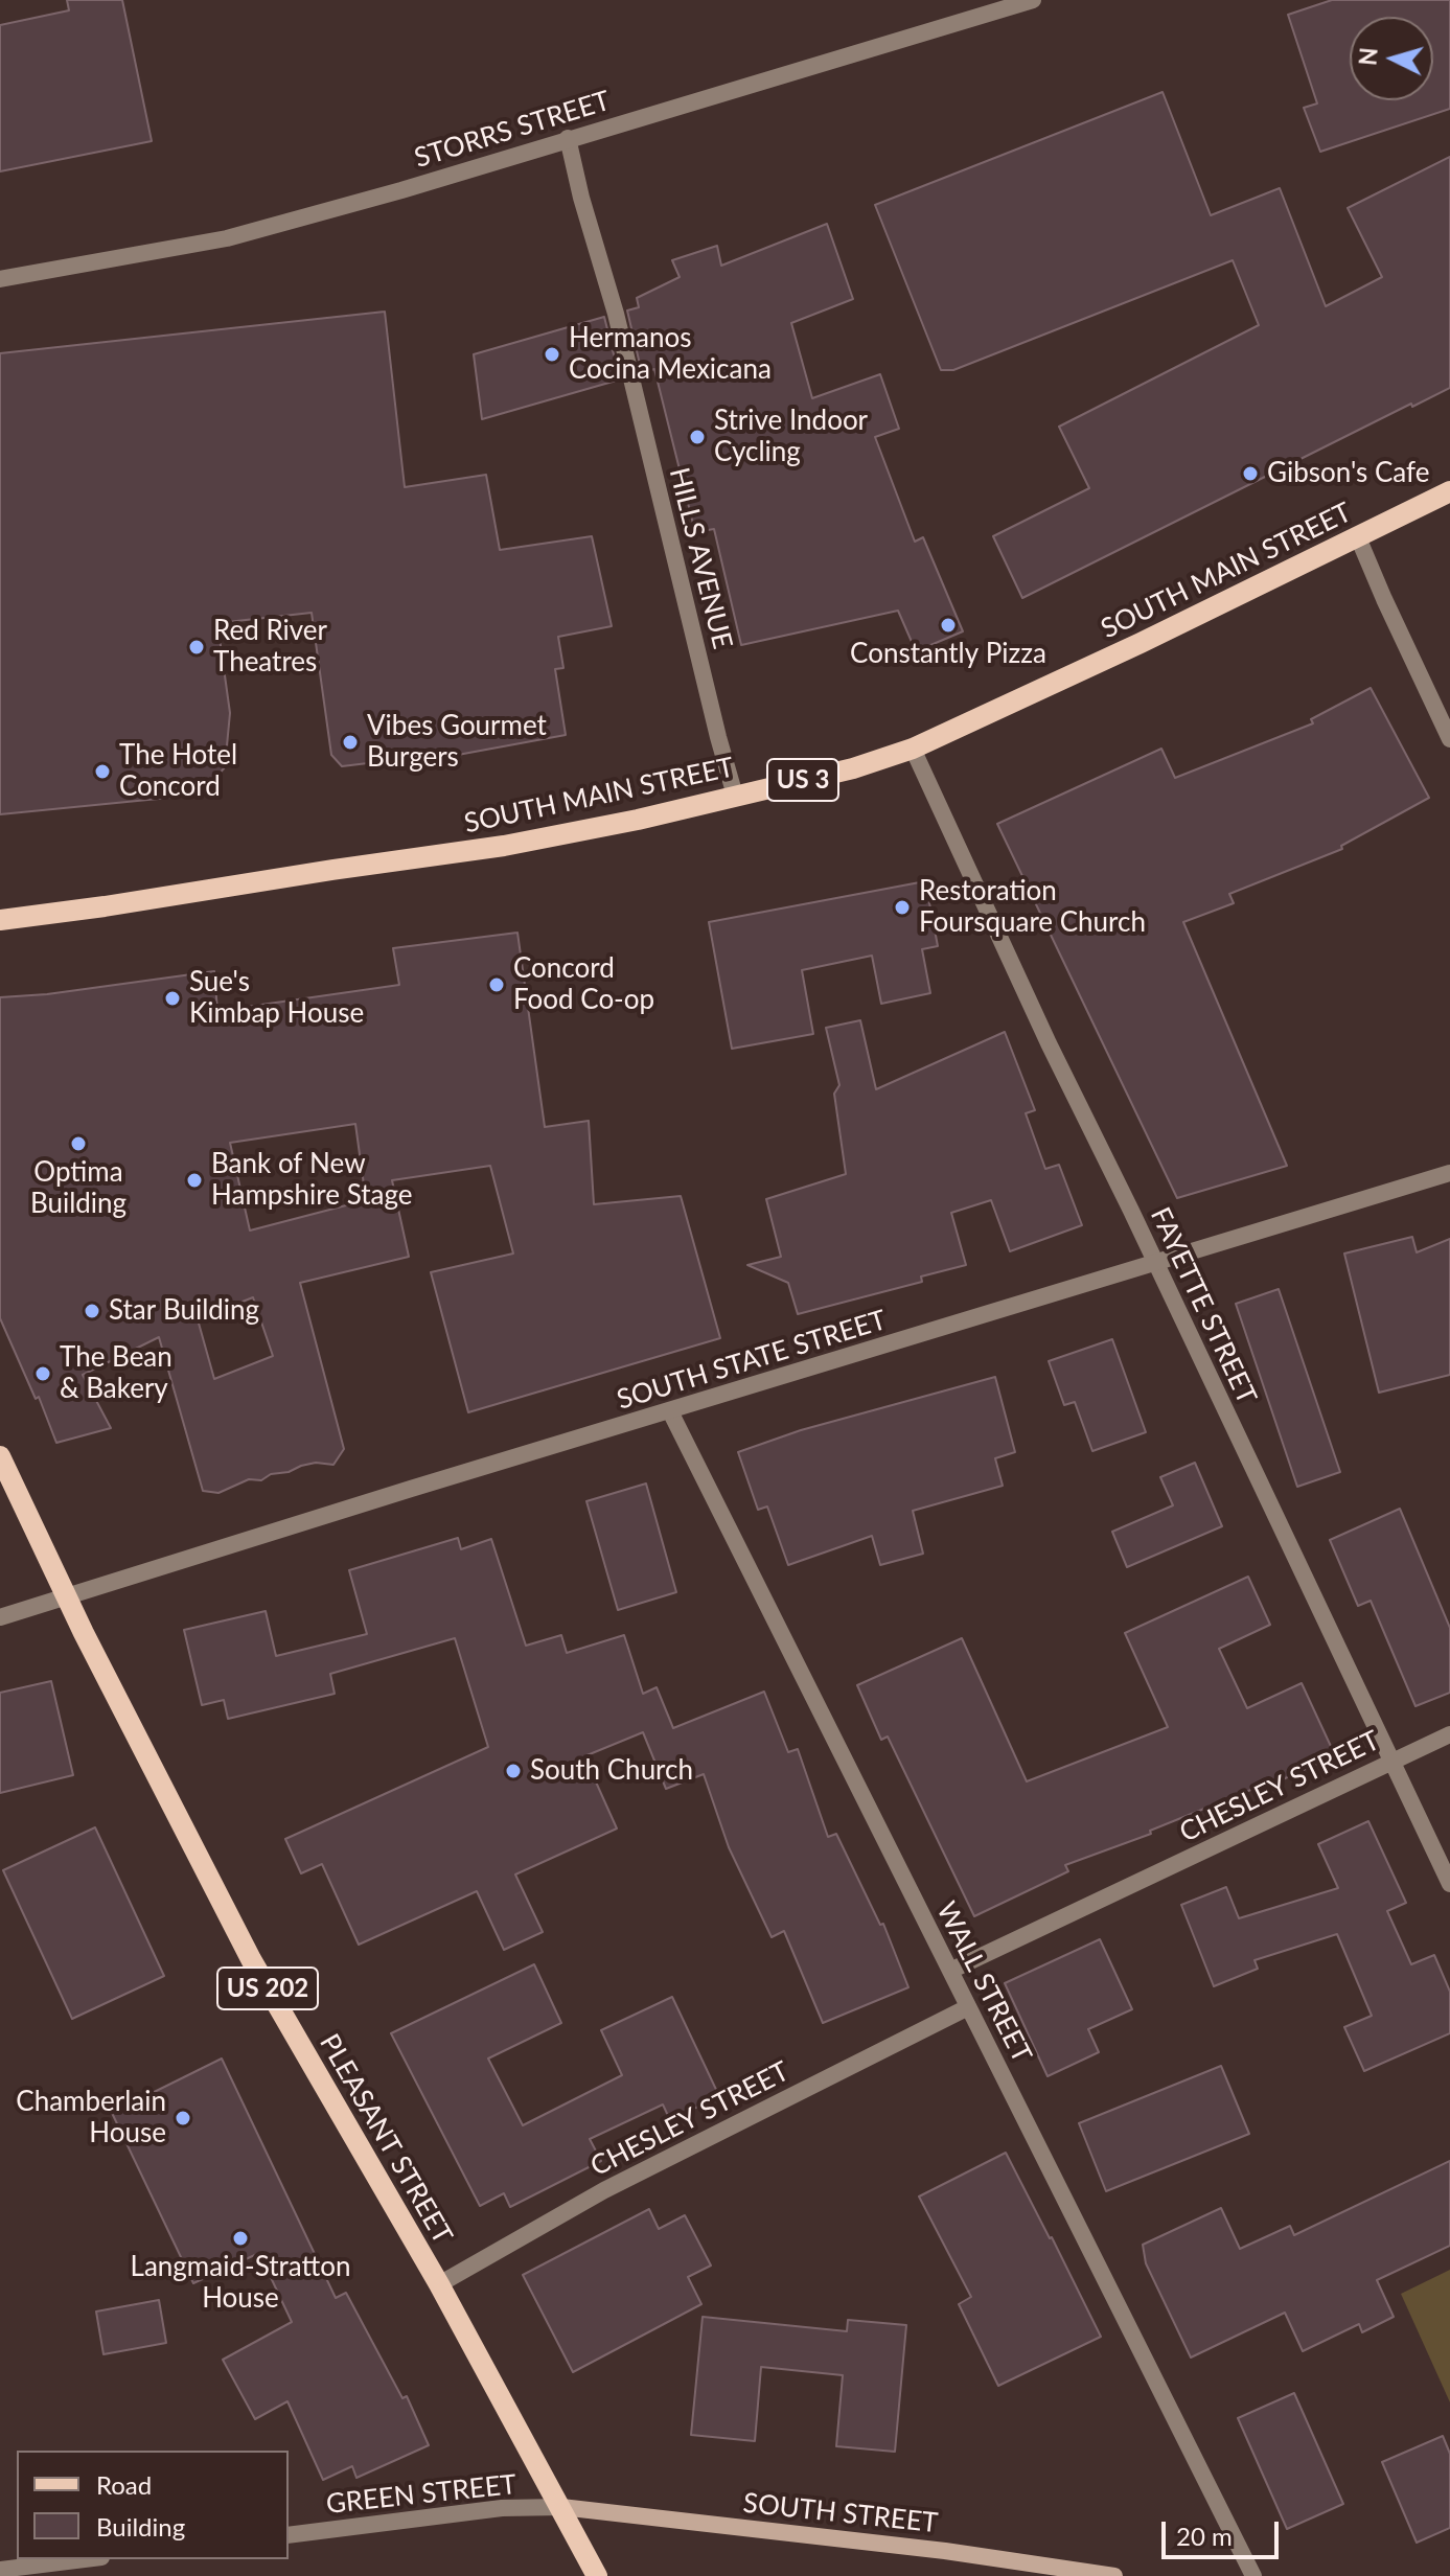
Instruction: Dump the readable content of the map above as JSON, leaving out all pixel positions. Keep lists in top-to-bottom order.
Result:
{
  "streets": {
    "main road": [
      "SOUTH MAIN STREET",
      "US 3",
      "US 202",
      "PLEASANT STREET",
      "SOUTH STREET"
    ],
    "street": [
      "STORRS STREET",
      "HILLS AVENUE",
      "FAYETTE STREET",
      "SOUTH STATE STREET",
      "CHESLEY STREET",
      "WALL STREET",
      "GREEN STREET"
    ]
  },
  "crossings": [
    ["STORRS STREET", "HILLS AVENUE"],
    ["HILLS AVENUE", "SOUTH MAIN STREET"],
    ["SOUTH MAIN STREET", "FAYETTE STREET"],
    ["FAYETTE STREET", "SOUTH STATE STREET"],
    ["FAYETTE STREET", "CHESLEY STREET"],
    ["SOUTH STATE STREET", "WALL STREET"],
    ["SOUTH STATE STREET", "PLEASANT STREET"],
    ["CHESLEY STREET", "WALL STREET"],
    ["CHESLEY STREET", "PLEASANT STREET"],
    ["PLEASANT STREET", "GREEN STREET"],
    ["PLEASANT STREET", "SOUTH STREET"],
    ["GREEN STREET", "SOUTH STREET"]
  ],
  "places": [
    "Hermanos Cocina Mexicana",
    "Strive Indoor Cycling",
    "Gibson's Cafe",
    "Constantly Pizza",
    "Red River Theatres",
    "Vibes Gourmet Burgers",
    "The Hotel Concord",
    "Restoration Foursquare Church",
    "Concord Food Co-op",
    "Sue's Kimbap House",
    "Optima Building",
    "Bank of New Hampshire Stage",
    "Star Building",
    "The Bean & Bakery",
    "South Church",
    "Chamberlain House",
    "Langmaid-Stratton House"
  ],
  "legend": ["Road", "Building"],
  "scale_bar": "20 m",
  "north": "left"
}
